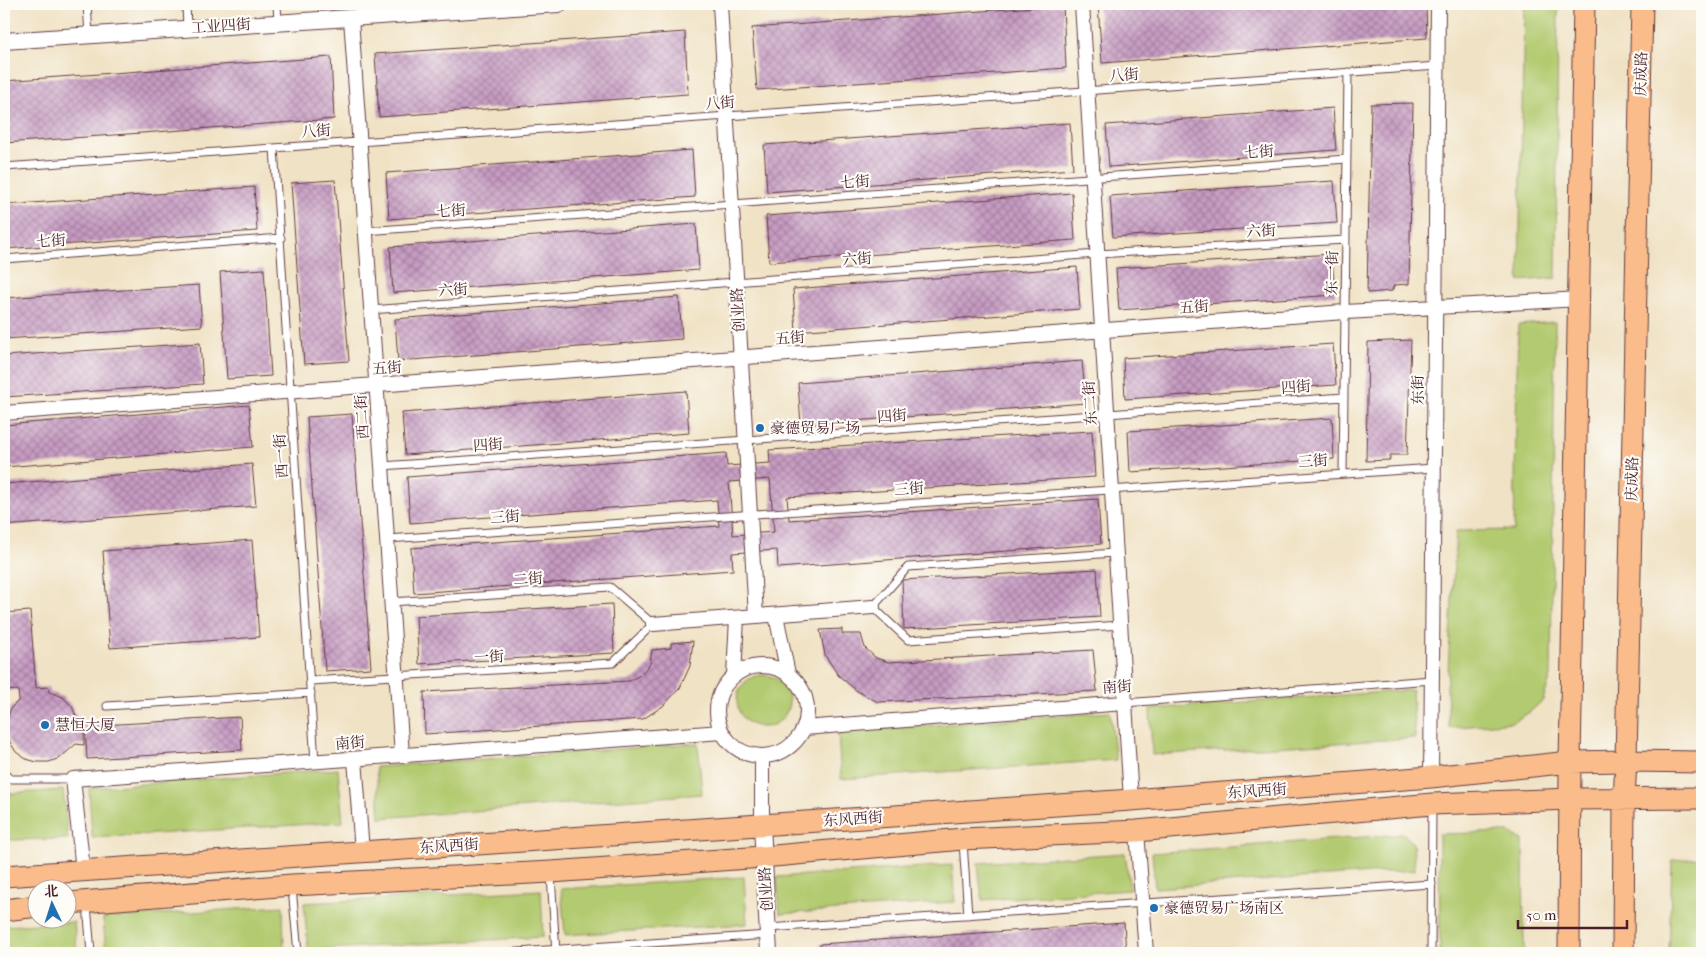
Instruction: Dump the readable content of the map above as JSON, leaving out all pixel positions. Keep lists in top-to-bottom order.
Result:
{
  "streets": {
    "main road": ["庆成路", "东风西街"],
    "street": [
      "工业四街",
      "五街",
      "创业路",
      "东街",
      "东二街",
      "西二街",
      "南街"
    ],
    "lane": [
      "八街",
      "七街",
      "六街",
      "东一街",
      "四街",
      "西一街",
      "三街",
      "二街",
      "一街"
    ]
  },
  "crossings": [
    ["工业四街", "西二街"],
    ["庆成路", "东风西街"],
    ["八街", "东一街"],
    ["八街", "创业路"],
    ["八街", "东街"],
    ["八街", "东二街"],
    ["八街", "西二街"],
    ["八街", "西一街"],
    ["七街", "东一街"],
    ["七街", "创业路"],
    ["七街", "东二街"],
    ["七街", "西二街"],
    ["七街", "西一街"],
    ["六街", "东一街"],
    ["六街", "创业路"],
    ["六街", "东二街"],
    ["六街", "西二街"],
    ["东一街", "五街"],
    ["东一街", "四街"],
    ["东一街", "三街"],
    ["五街", "创业路"],
    ["五街", "东街"],
    ["五街", "东二街"],
    ["五街", "西二街"],
    ["五街", "西一街"],
    ["创业路", "四街"],
    ["创业路", "三街"],
    ["创业路", "东风西街"],
    ["四街", "东二街"],
    ["四街", "西二街"],
    ["东街", "三街"],
    ["东街", "南街"],
    ["东街", "东风西街"],
    ["东二街", "三街"],
    ["东二街", "南街"],
    ["东二街", "东风西街"],
    ["西二街", "三街"],
    ["西二街", "二街"],
    ["西二街", "一街"],
    ["西二街", "南街"],
    ["西一街", "一街"],
    ["西一街", "南街"],
    ["二街", "一街"]
  ],
  "places": ["豪德贸易广场", "慧恒大厦", "豪德贸易广场南区"],
  "scale_bar": "50 m",
  "north": "top"
}
